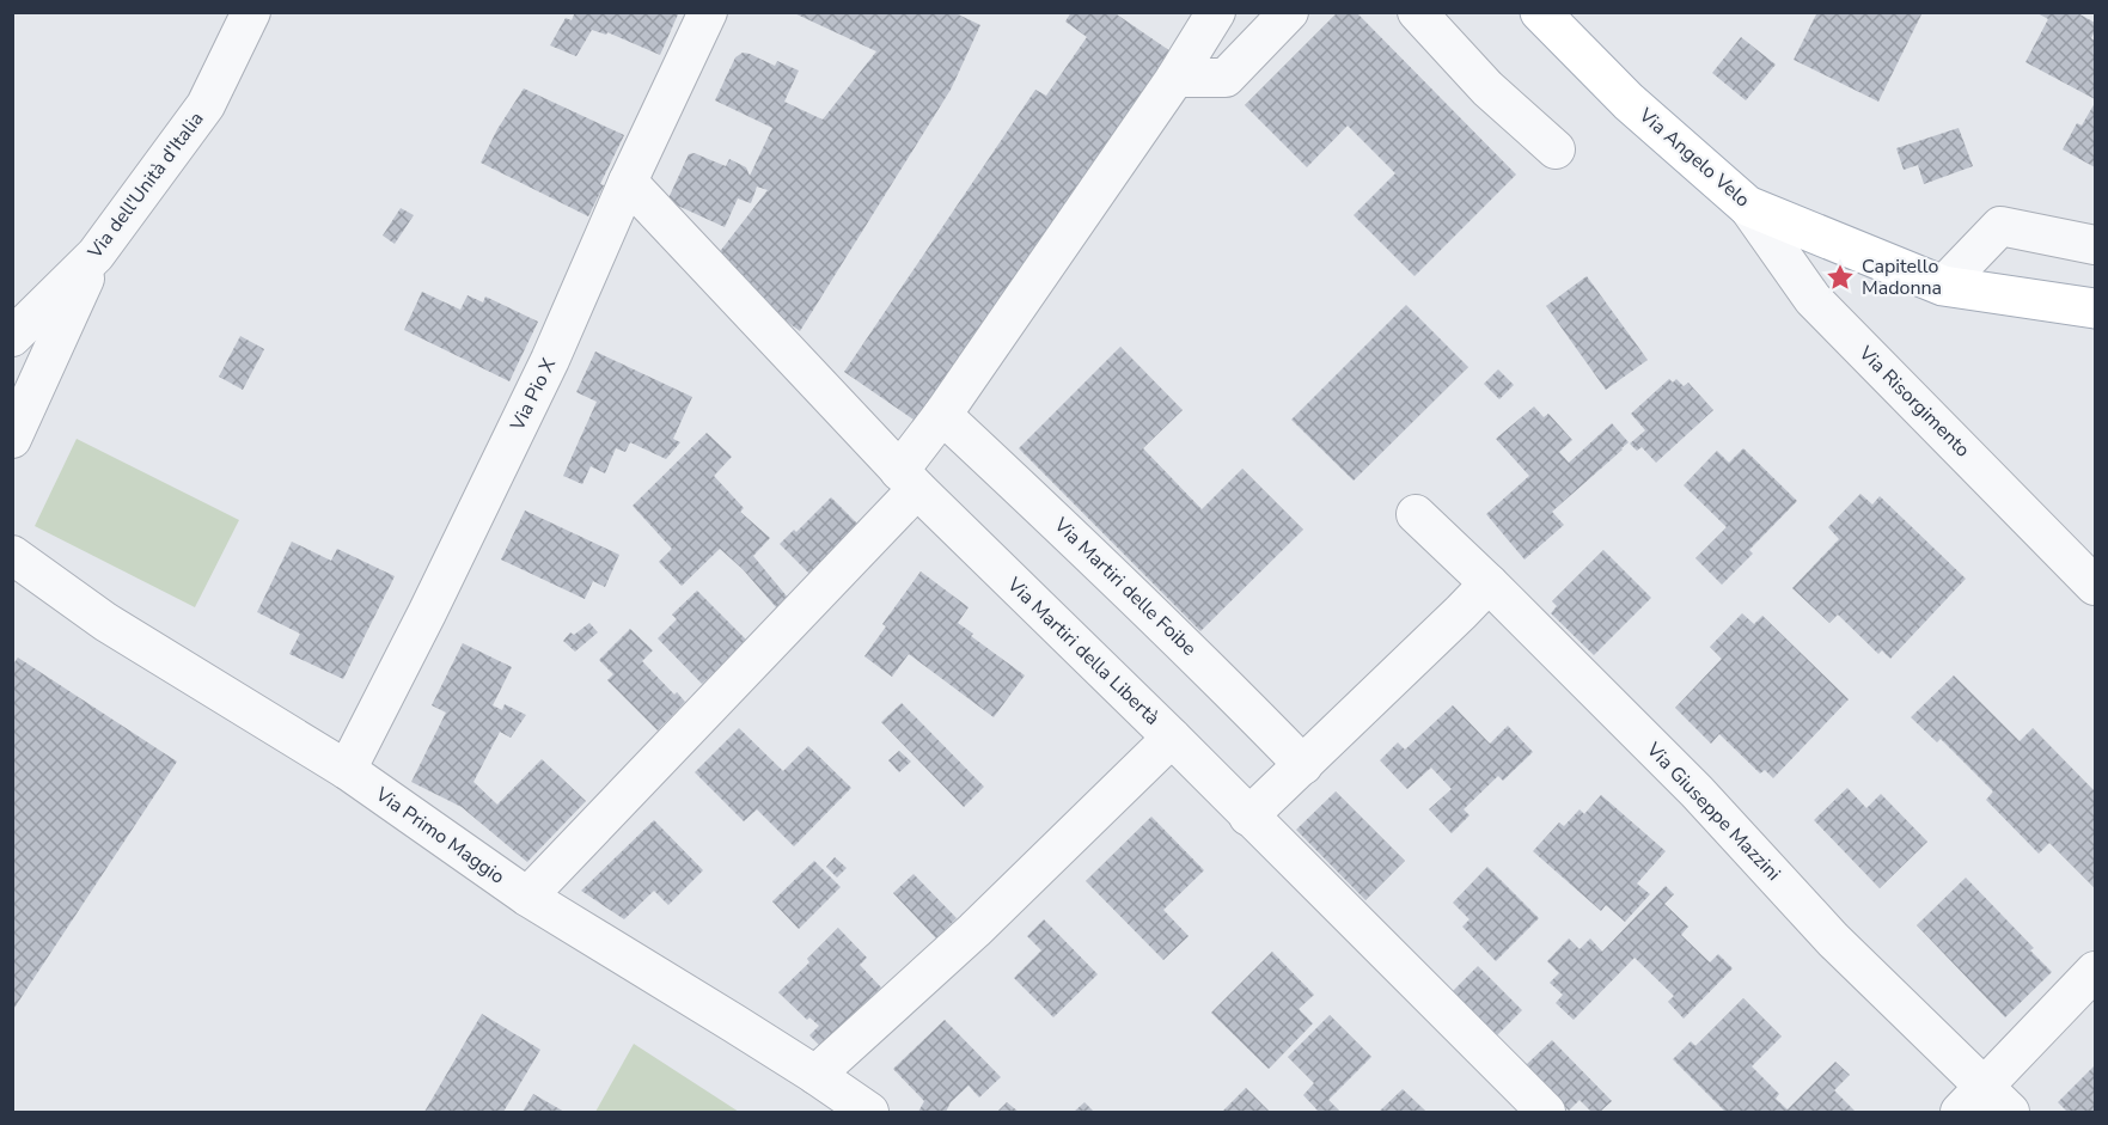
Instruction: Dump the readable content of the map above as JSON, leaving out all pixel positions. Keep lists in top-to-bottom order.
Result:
{
  "streets": {
    "main road": ["Via Angelo Velo"],
    "street": [
      "Via dell'Unità d'Italia",
      "Via Pio X",
      "Via Risorgimento",
      "Via Martiri delle Foibe",
      "Via Martiri della Libertà",
      "Via Giuseppe Mazzini",
      "Via Primo Maggio"
    ]
  },
  "crossings": [
    ["Via Angelo Velo", "Via Risorgimento"],
    ["Via Pio X", "Via Martiri della Libertà"],
    ["Via Pio X", "Via Primo Maggio"]
  ],
  "places": {
    "place": ["Capitello Madonna"]
  }
}
